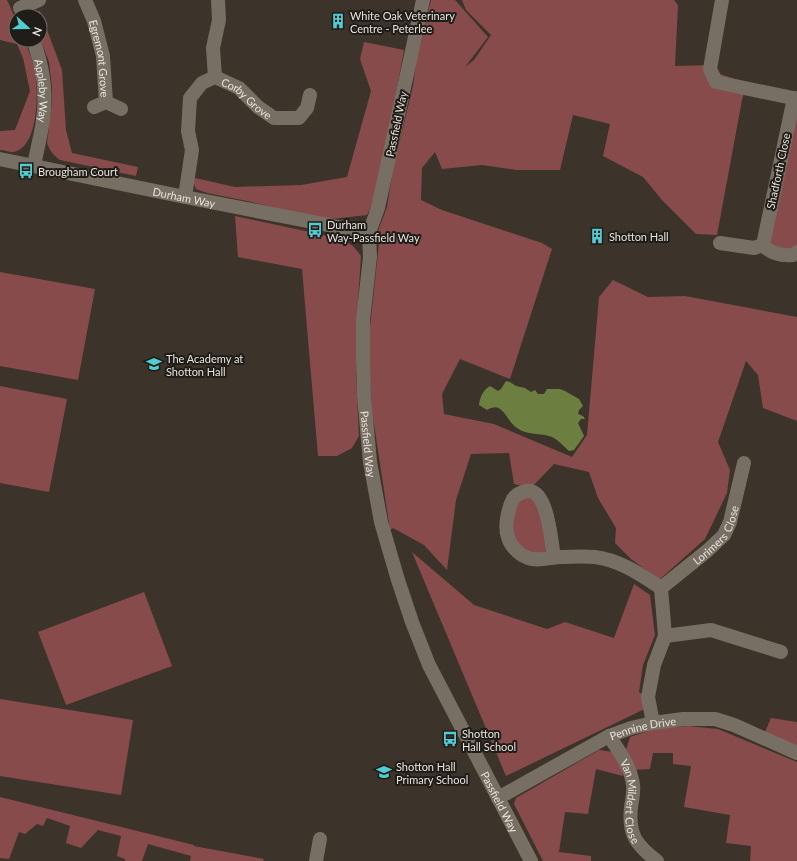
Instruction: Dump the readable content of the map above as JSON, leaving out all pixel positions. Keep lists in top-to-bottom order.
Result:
{
  "streets": {
    "street": [
      "Egremont Grove",
      "Appleby Way",
      "Corby Grove",
      "Passfield Way",
      "Shadforth Close",
      "Durham Way",
      "Lorimers Close",
      "Pennine Drive",
      "Van Mildert Close"
    ]
  },
  "crossings": [
    ["Appleby Way", "Durham Way"],
    ["Corby Grove", "Durham Way"],
    ["Passfield Way", "Durham Way"],
    ["Passfield Way", "Pennine Drive"],
    ["Pennine Drive", "Van Mildert Close"]
  ],
  "places": {
    "building": ["White Oak Veterinary Centre - Peterlee", "Shotton Hall"],
    "bus stop": ["Brougham Court", "Durham Way-Passfield Way", "Shotton Hall School"],
    "school or university": ["The Academy at Shotton Hall", "Shotton Hall Primary School"]
  },
  "north": "right"
}
